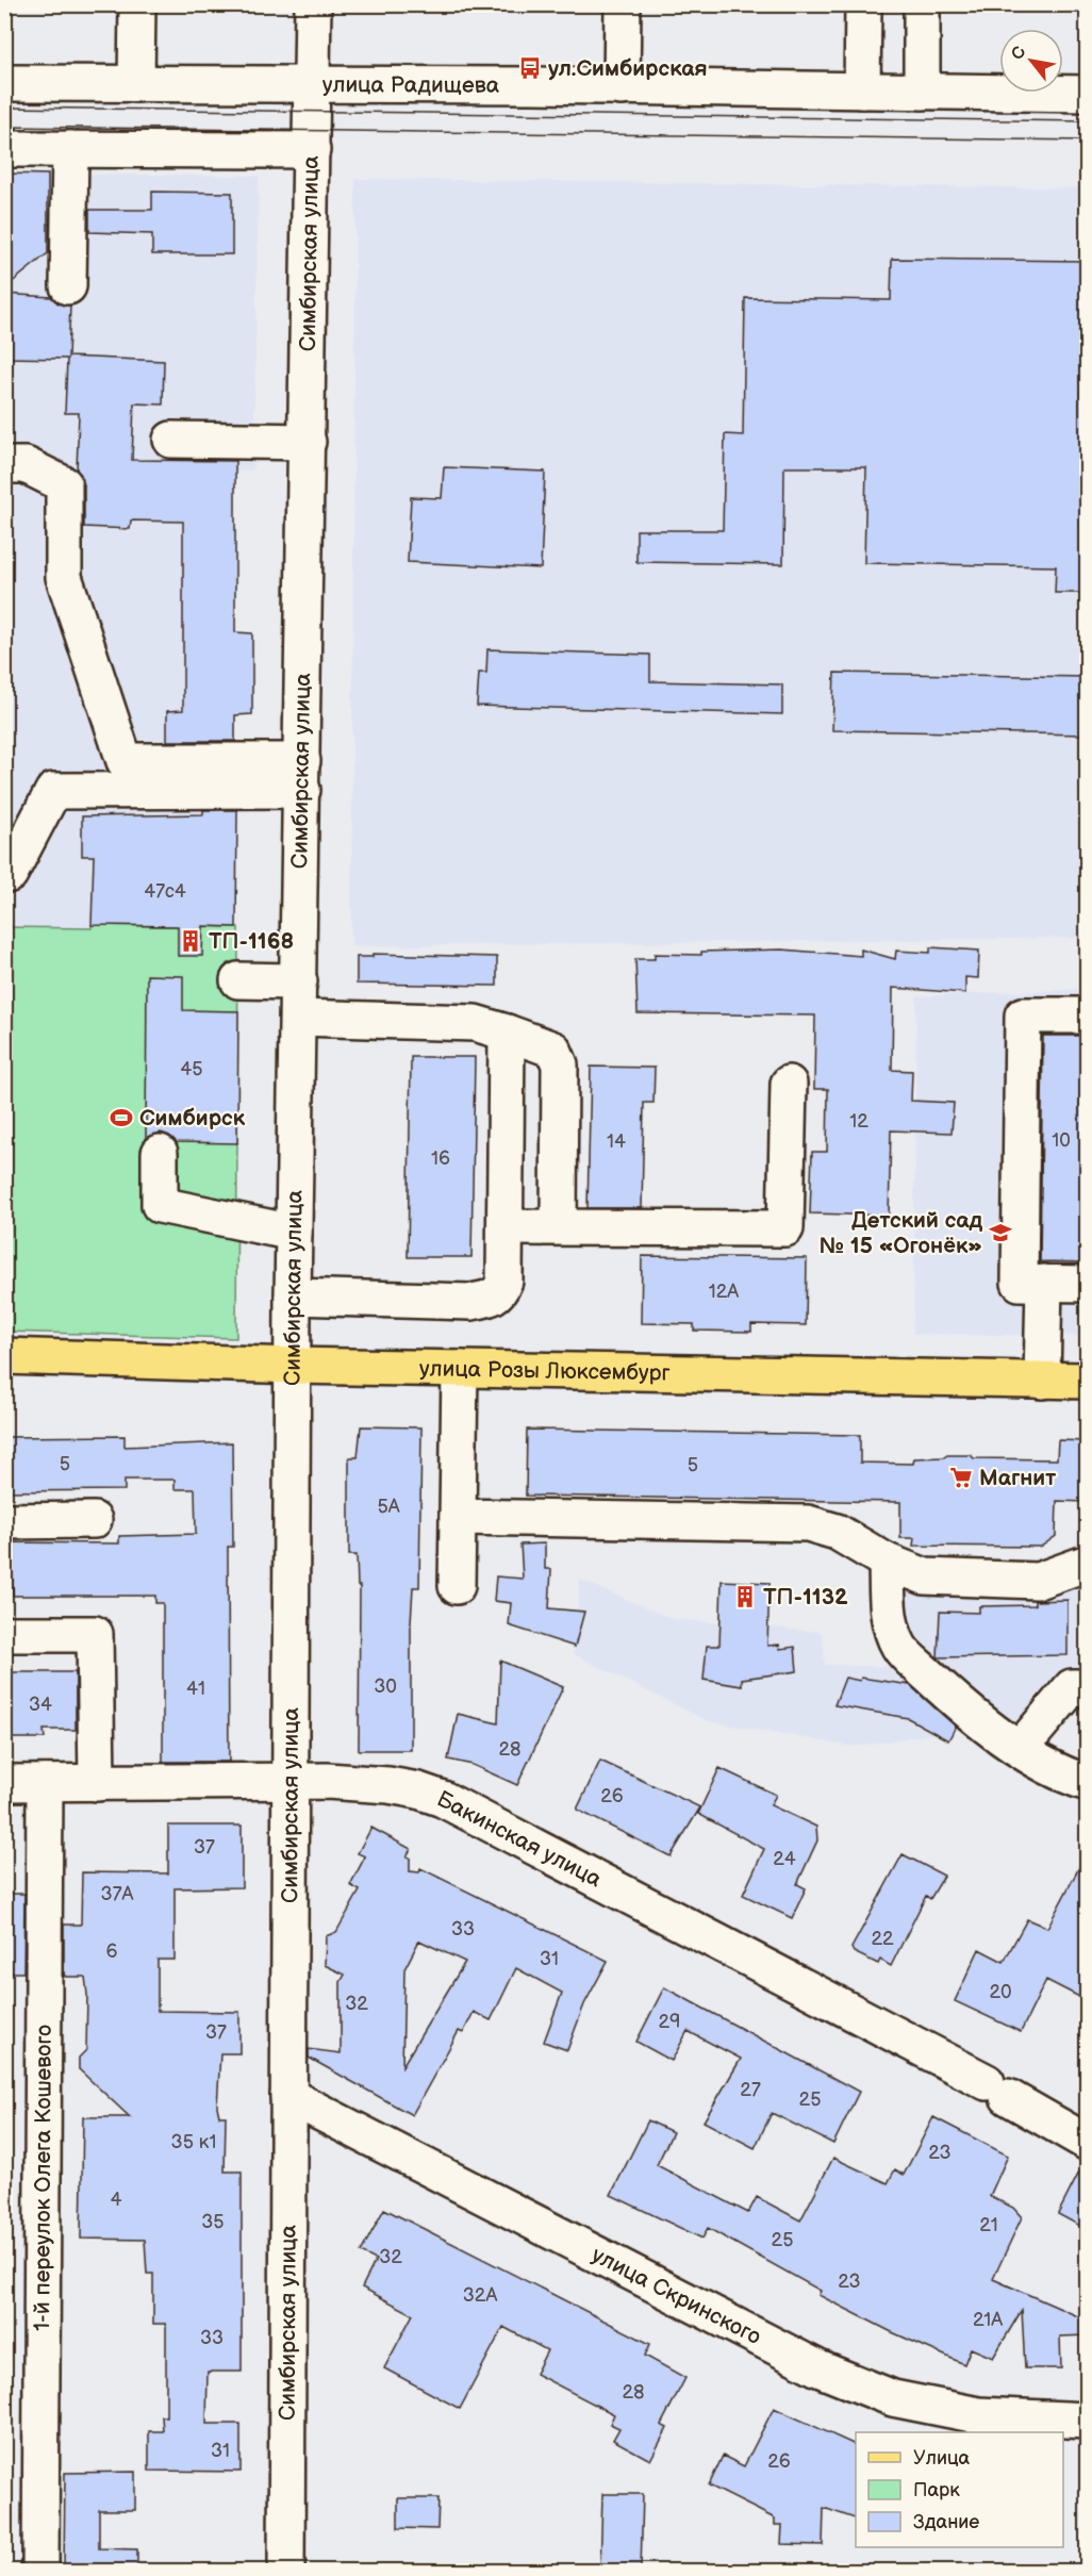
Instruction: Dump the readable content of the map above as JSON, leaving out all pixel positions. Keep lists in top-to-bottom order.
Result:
{
  "streets": {
    "main road": ["улица Розы Люксембург"],
    "street": [
      "улица Радищева",
      "Симбирская улица",
      "Бакинская улица",
      "1-й переулок Олега Кошевого",
      "улица Скринского"
    ]
  },
  "crossings": [
    ["улица Радищева", "Симбирская улица"],
    ["Симбирская улица", "улица Розы Люксембург"],
    ["Симбирская улица", "Бакинская улица"],
    ["Симбирская улица", "улица Скринского"],
    ["Бакинская улица", "1-й переулок Олега Кошевого"]
  ],
  "places": {
    "bus stop": ["ул.Симбирская"],
    "building": ["ТП-1168", "ТП-1132"],
    "sports": ["Симбирск"],
    "school or university": ["Детский сад № 15 «Огонёк»"],
    "supermarket": ["Магнит"]
  },
  "house_numbers": [
    "47с4",
    "45",
    "12",
    "10",
    "14",
    "16",
    "12А",
    "5",
    "5",
    "5А",
    "30",
    "41",
    "34",
    "28",
    "26",
    "37",
    "24",
    "37А",
    "33",
    "22",
    "6",
    "31",
    "20",
    "32",
    "29",
    "37",
    "27",
    "25",
    "35 к1",
    "23",
    "4",
    "35",
    "21",
    "25",
    "32",
    "23",
    "32А",
    "21А",
    "33",
    "28",
    "31",
    "26"
  ],
  "legend": ["Улица", "Парк", "Здание"],
  "north": "top left"
}
